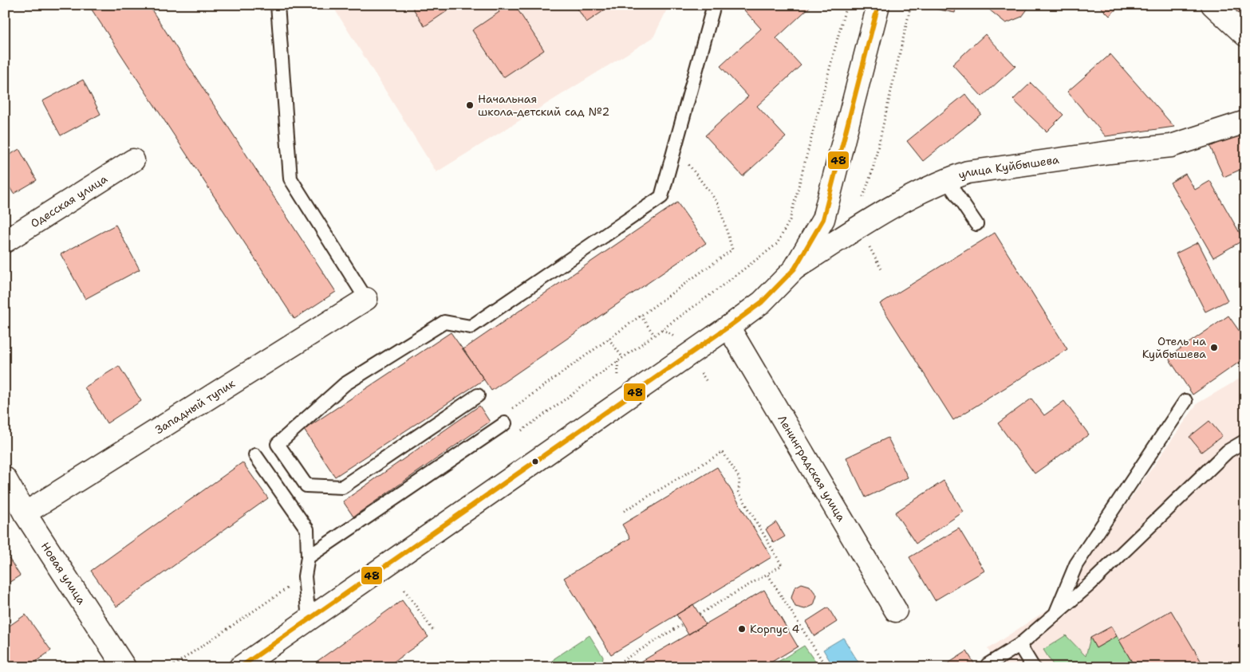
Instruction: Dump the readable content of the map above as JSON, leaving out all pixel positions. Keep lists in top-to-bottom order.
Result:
{
  "streets": {
    "street": [
      "улица Куйбышева",
      "Одесская улица",
      "Западный тупик",
      "Ленинградская улица",
      "Новая улица"
    ]
  },
  "crossings": [
    ["улица Куйбышева", "Ленинградская улица"],
    ["Западный тупик", "Новая улица"]
  ],
  "places": ["Начальная школа-детский сад №2", "Отель на Куйбышева", "Корпус 4"],
  "lines": ["transit line 48"]
}
